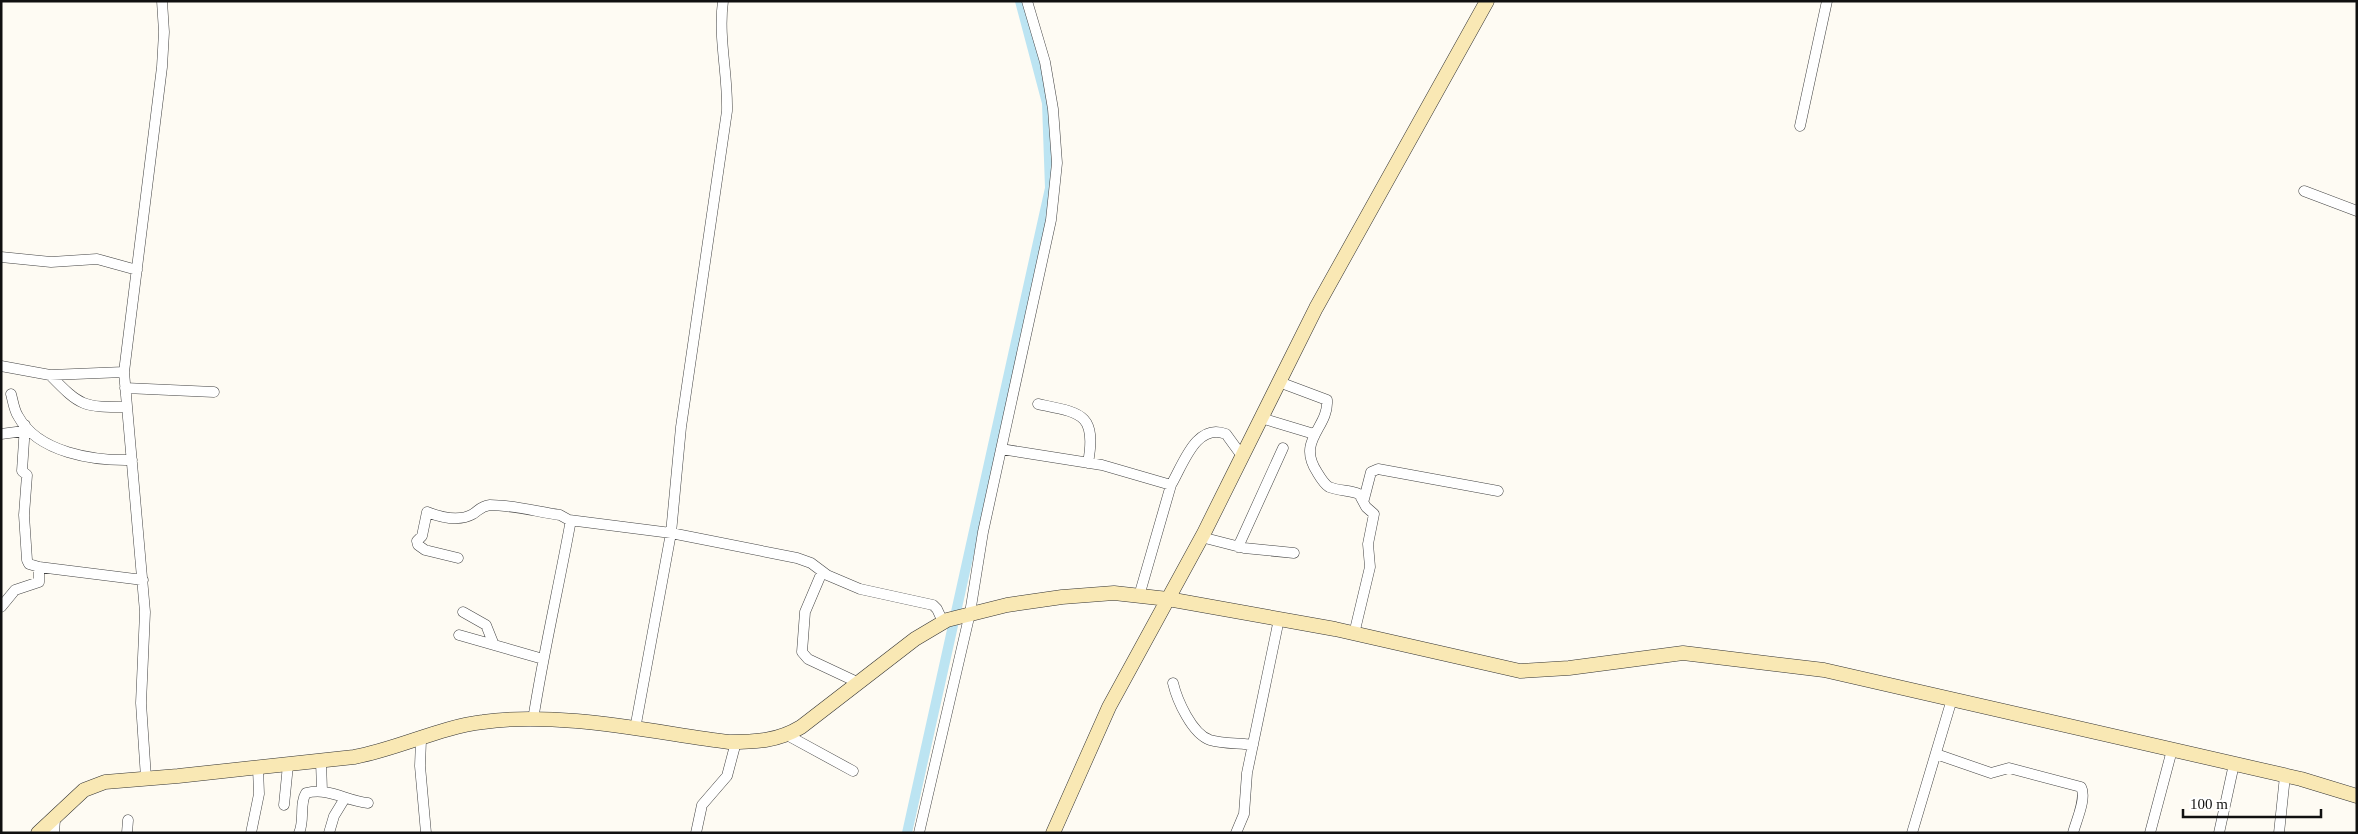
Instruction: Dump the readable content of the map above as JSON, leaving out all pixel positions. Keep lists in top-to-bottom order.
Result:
{
  "scale_bar": "100 m"
}
